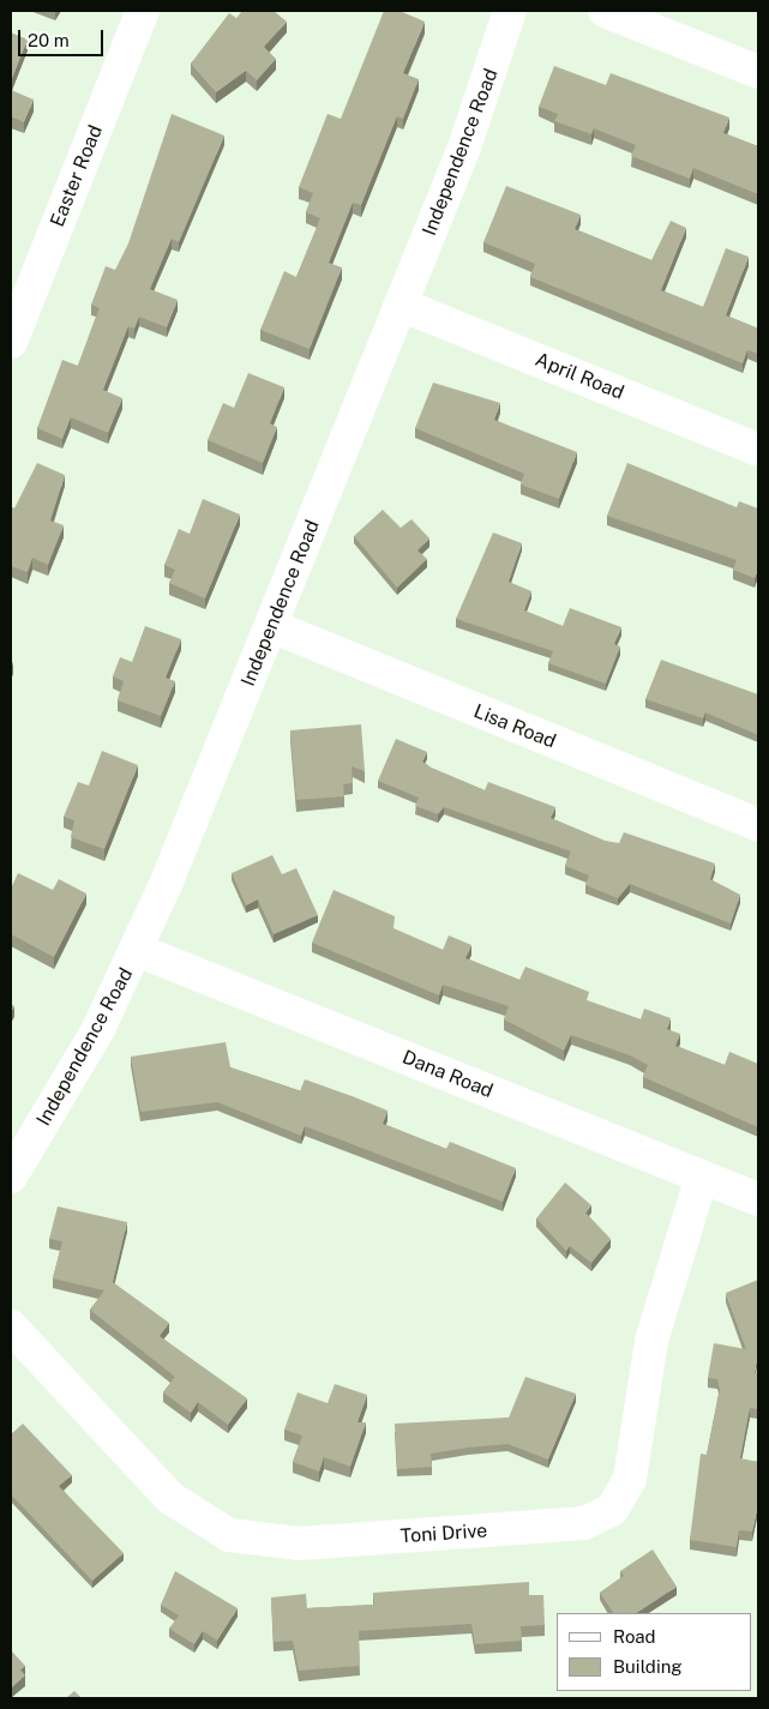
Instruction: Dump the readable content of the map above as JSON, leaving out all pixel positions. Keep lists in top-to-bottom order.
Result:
{
  "streets": {
    "street": [
      "Independence Road",
      "Easter Road",
      "April Road",
      "Lisa Road",
      "Dana Road",
      "Toni Drive"
    ]
  },
  "crossings": [
    ["Independence Road", "April Road"],
    ["Independence Road", "Lisa Road"],
    ["Independence Road", "Dana Road"],
    ["Dana Road", "Toni Drive"]
  ],
  "legend": ["Road", "Building"],
  "scale_bar": "20 m"
}
